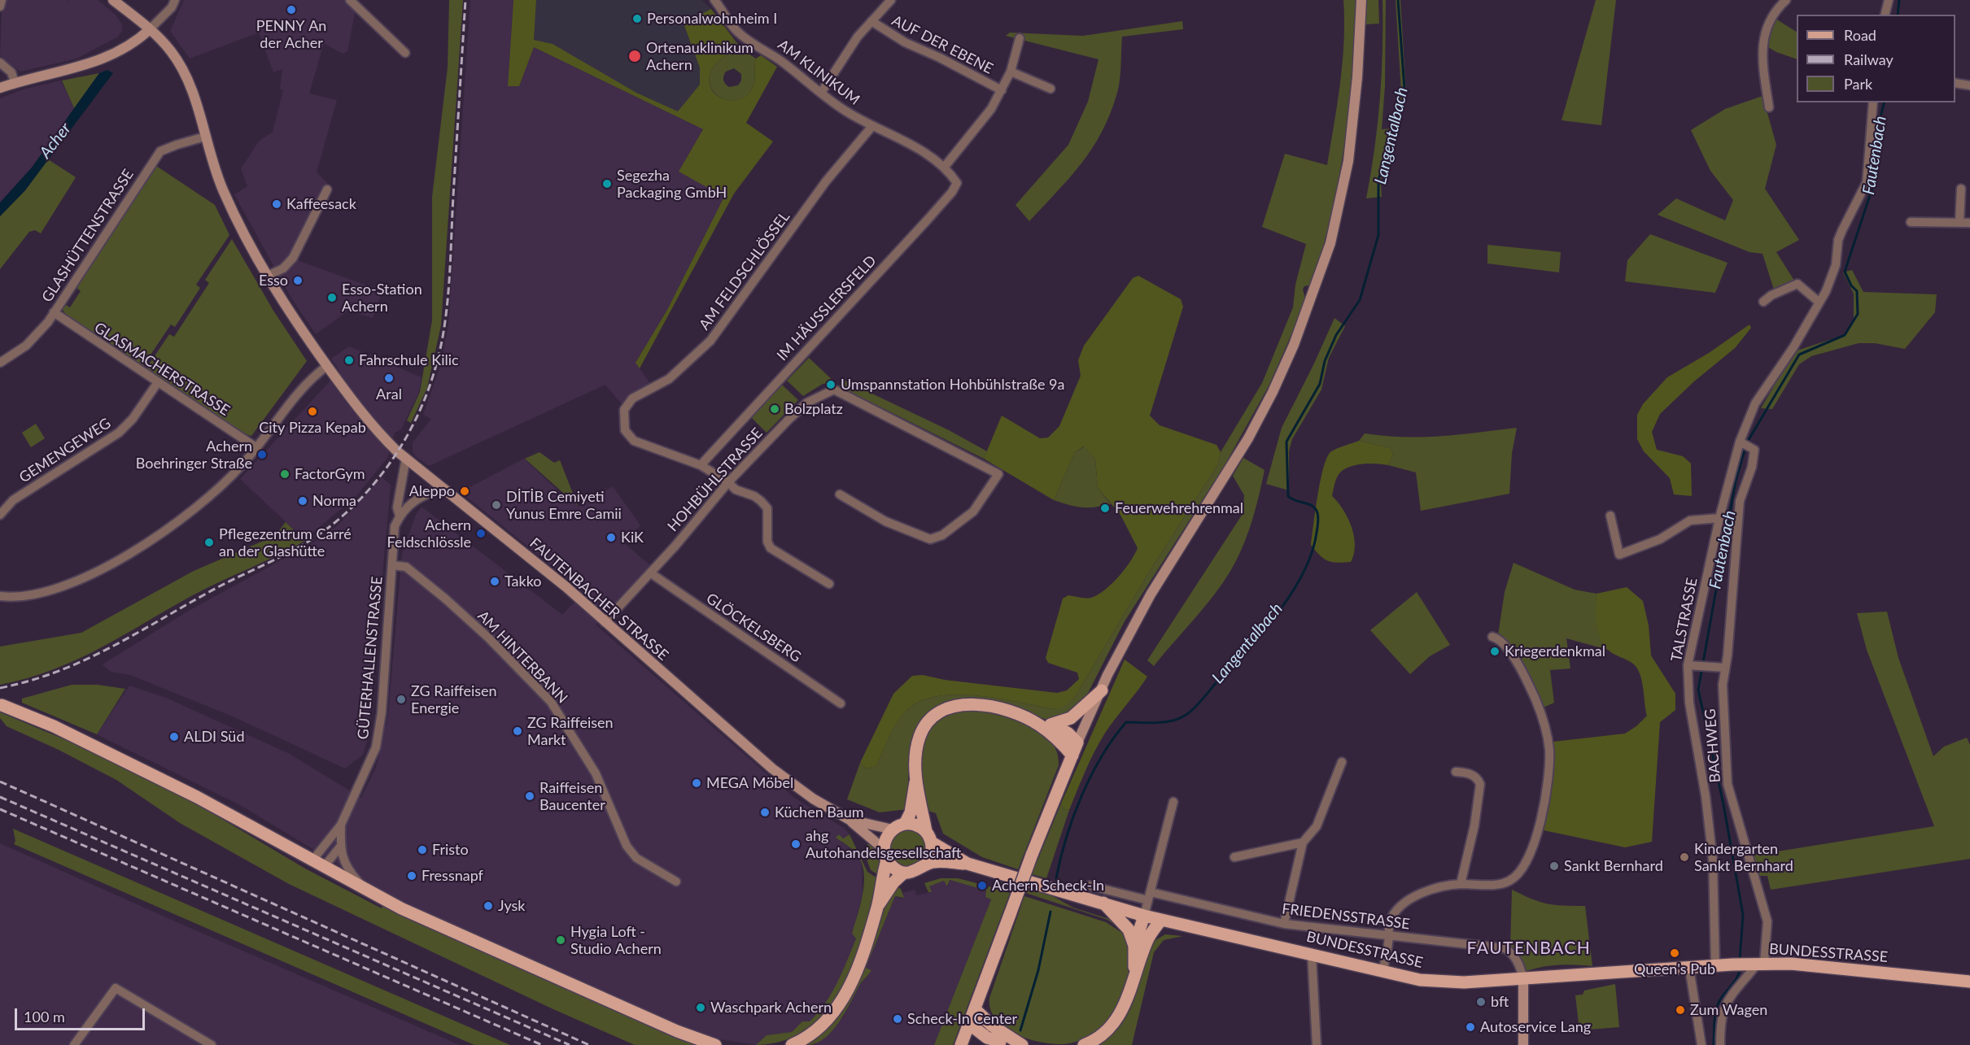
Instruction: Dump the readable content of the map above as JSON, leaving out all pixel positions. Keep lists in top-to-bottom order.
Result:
{
  "streets": {
    "main road": ["BUNDESSTRASSE"],
    "street": [
      "AUF DER EBENE",
      "AM KLINIKUM",
      "GLASHÜTTENSTRASSE",
      "AM FELDSCHLÖSSEL",
      "IM HÄUSSLERSFELD",
      "GLASMACHERSTRASSE",
      "GEMENGEWEG",
      "HOHBÜHLSTRASSE",
      "FAUTENBACHER STRASSE",
      "TALSTRASSE",
      "GLÖCKELSBERG",
      "AM HINTERBANN",
      "GÜTERHALLENSTRASSE",
      "BACHWEG",
      "FRIEDENSSTRASSE"
    ]
  },
  "crossings": [
    ["AUF DER EBENE", "AM KLINIKUM"],
    ["AM KLINIKUM", "AM FELDSCHLÖSSEL"],
    ["AM KLINIKUM", "IM HÄUSSLERSFELD"],
    ["GLASHÜTTENSTRASSE", "GLASMACHERSTRASSE"],
    ["GLASHÜTTENSTRASSE", "FAUTENBACHER STRASSE"],
    ["AM FELDSCHLÖSSEL", "IM HÄUSSLERSFELD"],
    ["AM FELDSCHLÖSSEL", "HOHBÜHLSTRASSE"],
    ["GLASMACHERSTRASSE", "GEMENGEWEG"],
    ["HOHBÜHLSTRASSE", "FAUTENBACHER STRASSE"],
    ["HOHBÜHLSTRASSE", "GLÖCKELSBERG"],
    ["FAUTENBACHER STRASSE", "GÜTERHALLENSTRASSE"],
    ["TALSTRASSE", "BACHWEG"],
    ["TALSTRASSE", "BUNDESSTRASSE"],
    ["AM HINTERBANN", "GÜTERHALLENSTRASSE"],
    ["BACHWEG", "BUNDESSTRASSE"],
    ["FRIEDENSSTRASSE", "BUNDESSTRASSE"]
  ],
  "districts": ["FAUTENBACH"],
  "water": ["Langentalbach", "Acher", "Fautenbach"],
  "places": [
    "PENNY An der Acher",
    "Personalwohnheim I",
    "Ortenauklinikum Achern",
    "Segezha Packaging GmbH",
    "Kaffeesack",
    "Esso",
    "Esso-Station Achern",
    "Fahrschule Kilic",
    "Aral",
    "Umspannstation Hohbühlstraße 9a",
    "Bolzplatz",
    "City Pizza Kepab",
    "Achern Boehringer Straße",
    "FactorGym",
    "Aleppo",
    "Norma",
    "DİTİB Cemiyeti Yunus Emre Camii",
    "Feuerwehrehrenmal",
    "Achern Feldschlössle",
    "KiK",
    "Pflegezentrum Carré an der Glashütte",
    "Takko",
    "Kriegerdenkmal",
    "ZG Raiffeisen Energie",
    "ZG Raiffeisen Markt",
    "ALDI Süd",
    "MEGA Möbel",
    "Raiffeisen Baucenter",
    "Küchen Baum",
    "ahg Autohandelsgesellschaft",
    "Fristo",
    "Kindergarten Sankt Bernhard",
    "Sankt Bernhard",
    "Fressnapf",
    "Achern Scheck-In",
    "Jysk",
    "Hygia Loft - Studio Achern",
    "Queen's Pub",
    "bft",
    "Waschpark Achern",
    "Zum Wagen",
    "Scheck-In Center",
    "Autoservice Lang"
  ],
  "legend": ["Road", "Railway", "Park"],
  "scale_bar": "100 m"
}
